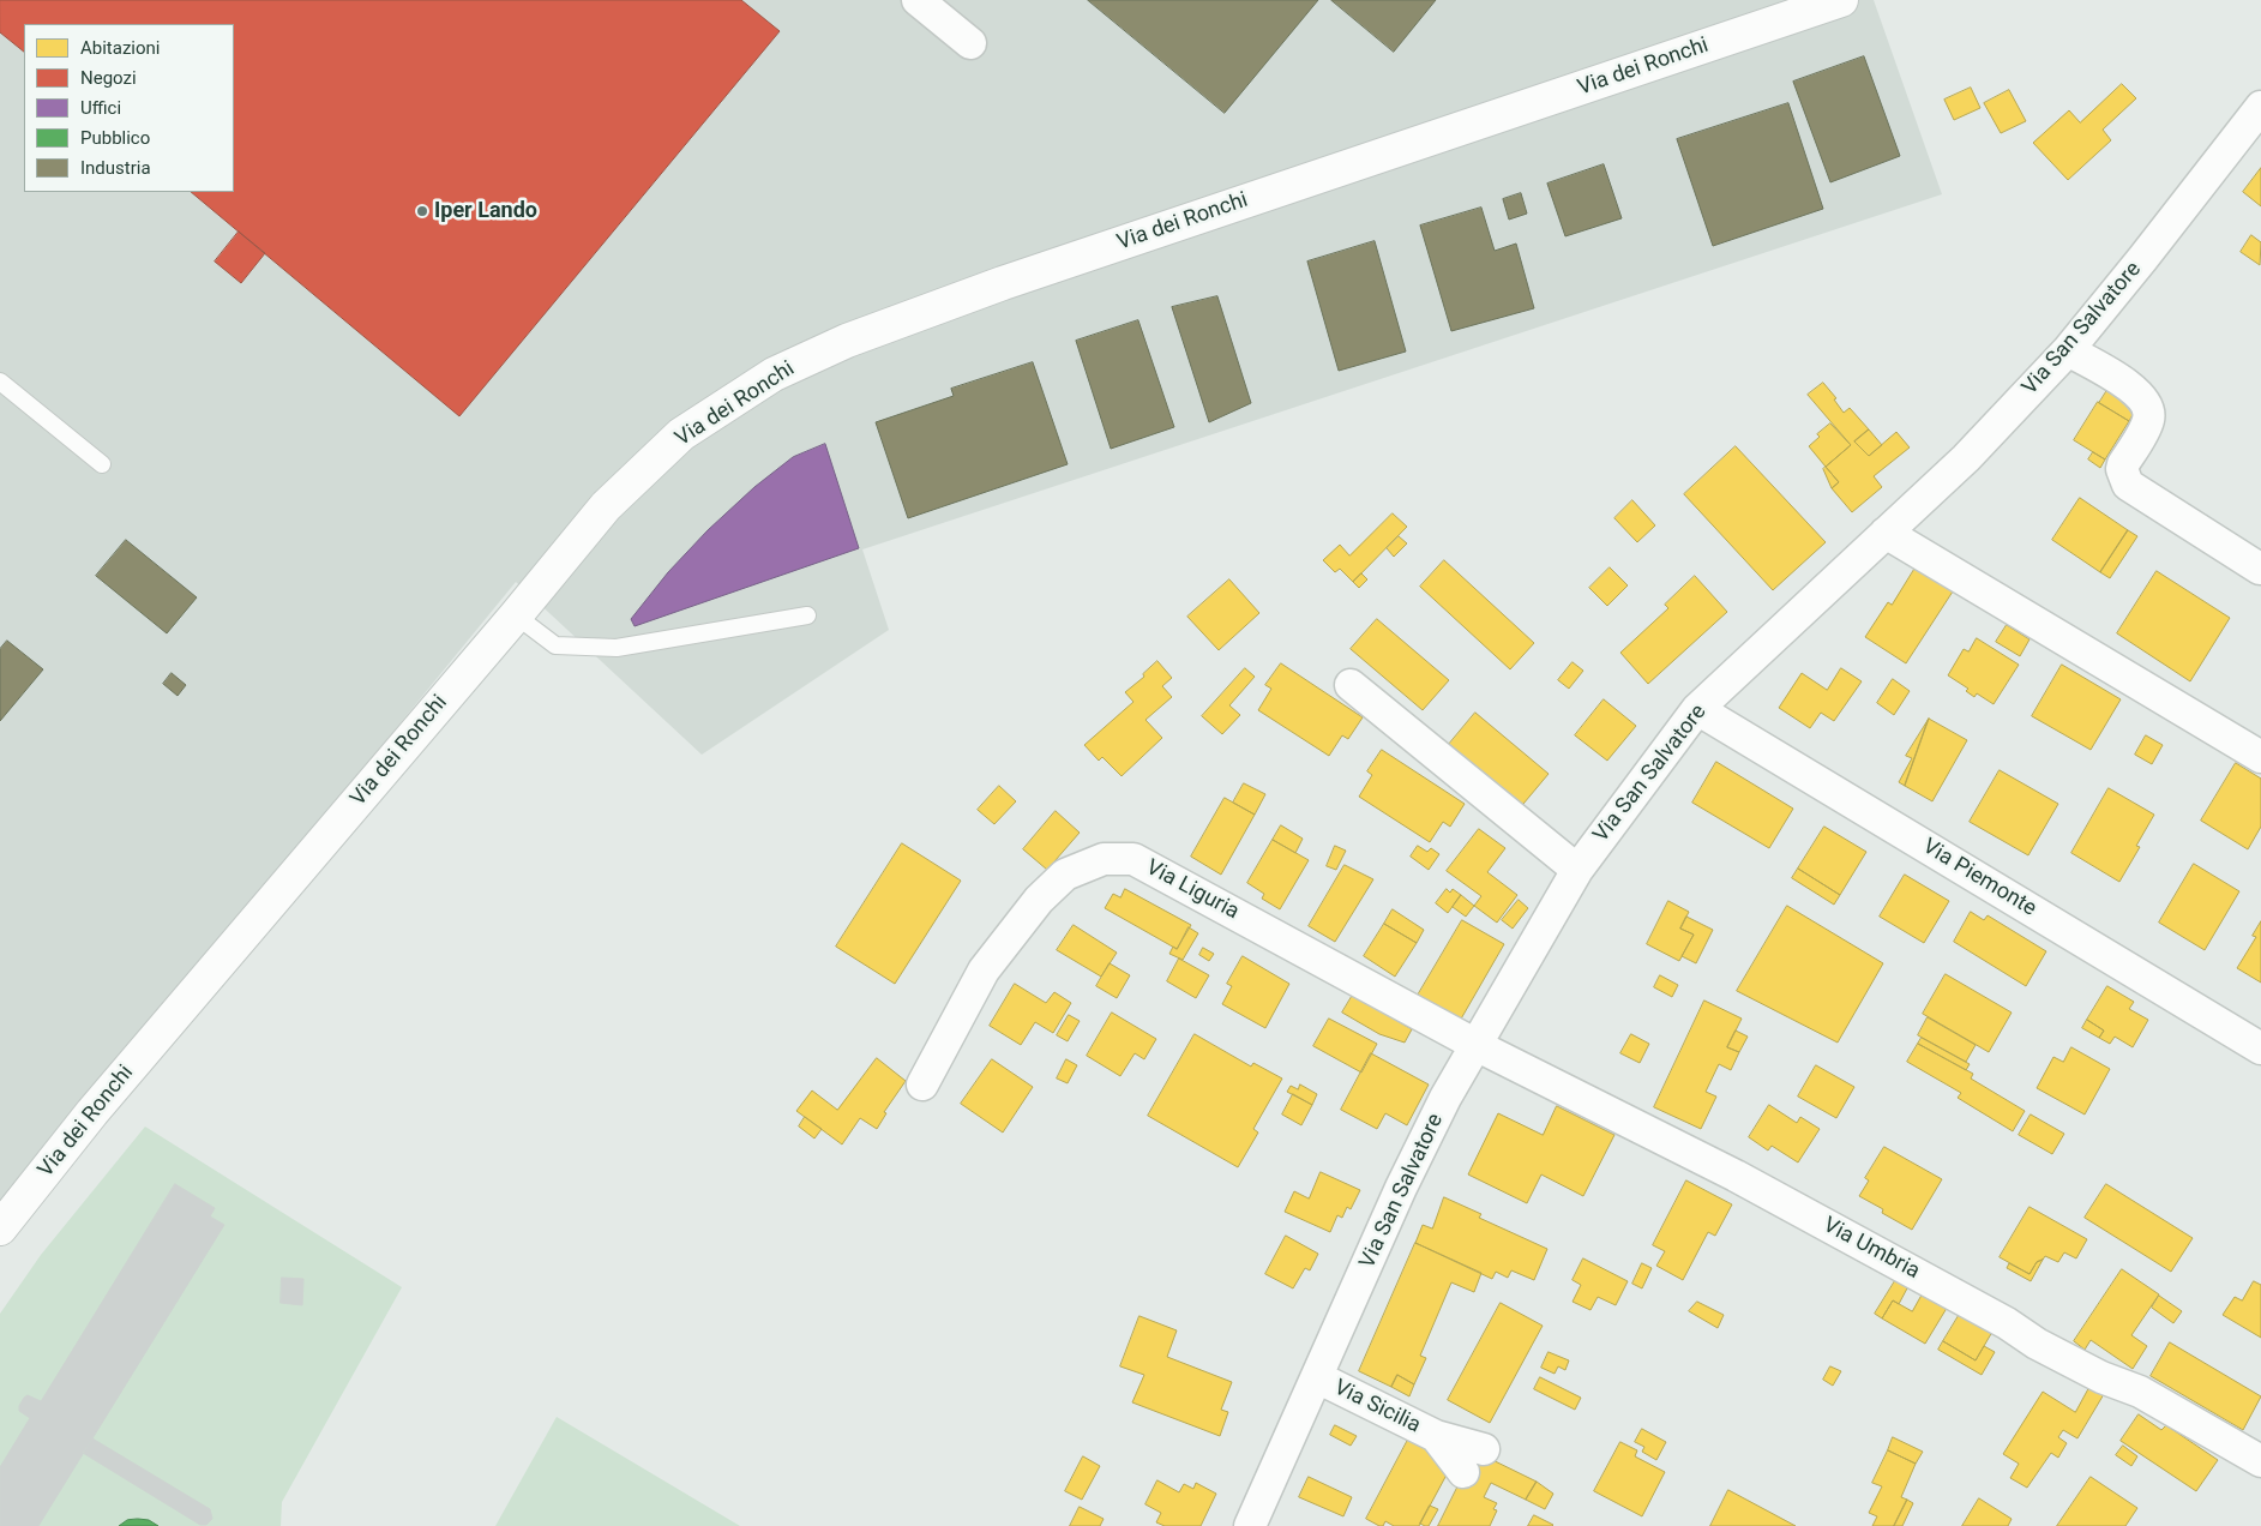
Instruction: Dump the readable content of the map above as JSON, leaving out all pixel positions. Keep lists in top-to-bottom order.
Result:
{
  "streets": {
    "street": [
      "Via dei Ronchi",
      "Via San Salvatore",
      "Via Piemonte",
      "Via Liguria",
      "Via Umbria",
      "Via Sicilia"
    ]
  },
  "crossings": [
    ["Via San Salvatore", "Via Piemonte"],
    ["Via San Salvatore", "Via Liguria"],
    ["Via San Salvatore", "Via Umbria"],
    ["Via San Salvatore", "Via Sicilia"],
    ["Via Liguria", "Via Umbria"]
  ],
  "places": ["Iper Lando"],
  "legend": [
    "Abitazioni",
    "Negozi",
    "Uffici",
    "Pubblico",
    "Industria"
  ]
}
